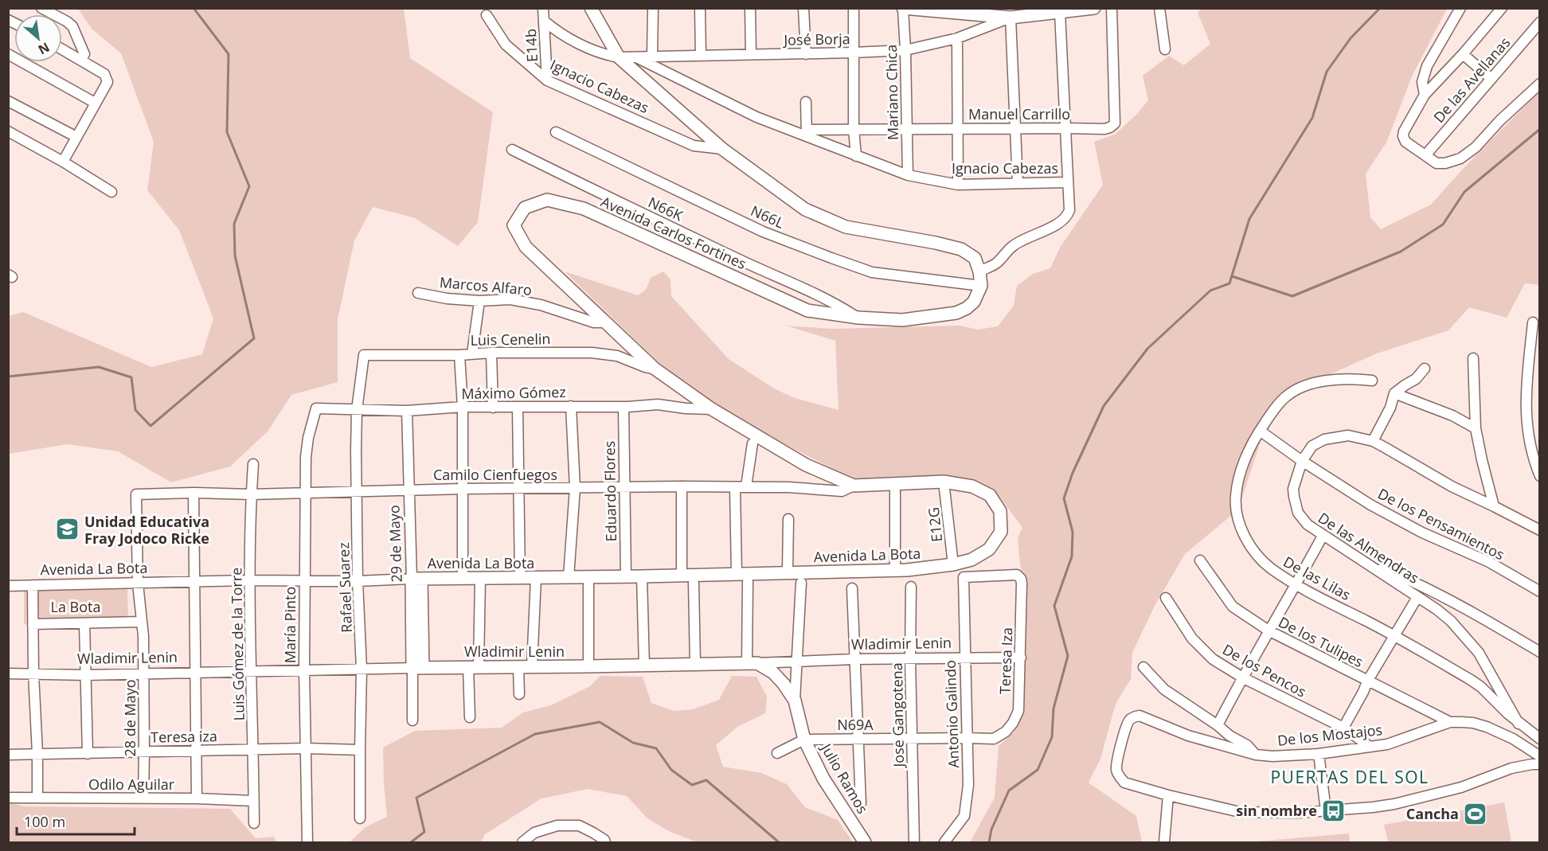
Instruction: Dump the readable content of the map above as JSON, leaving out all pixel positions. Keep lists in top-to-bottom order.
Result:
{
  "streets": {
    "street": [
      "José Borja",
      "E14b",
      "De las Avellanas",
      "Ignacio Cabezas",
      "Mariano Chica",
      "Manuel Carrillo",
      "N66K",
      "N66L",
      "Avenida Carlos Fortines",
      "Marcos Alfaro",
      "Luis Cenelin",
      "Máximo Gómez",
      "Camilo Cienfuegos",
      "Eduardo Flores",
      "De los Pensamientos",
      "E12G",
      "29 de Mayo",
      "De las Almendras",
      "Avenida La Bota",
      "De las Lilas",
      "Rafael Suarez",
      "María Pinto",
      "De los Tulipes",
      "Wladimir Lenin",
      "Luis Gómez de la Torre",
      "Teresa Iza",
      "De los Pencos",
      "Antonio Galindo",
      "Jose Gangotena",
      "28 de Mayo",
      "N69A",
      "De los Mostajos",
      "Teresa iza",
      "Julio Ramos",
      "Odilo Aguilar"
    ]
  },
  "crossings": [
    ["José Borja", "Mariano Chica"],
    ["José Borja", "Manuel Carrillo"],
    ["E14b", "Ignacio Cabezas"],
    ["Ignacio Cabezas", "Mariano Chica"],
    ["Ignacio Cabezas", "Manuel Carrillo"],
    ["Mariano Chica", "Manuel Carrillo"],
    ["N66K", "Avenida Carlos Fortines"],
    ["N66L", "Avenida Carlos Fortines"],
    ["Avenida Carlos Fortines", "Marcos Alfaro"],
    ["Avenida Carlos Fortines", "Luis Cenelin"],
    ["Avenida Carlos Fortines", "Máximo Gómez"],
    ["Avenida Carlos Fortines", "Camilo Cienfuegos"],
    ["Avenida Carlos Fortines", "E12G"],
    ["Avenida Carlos Fortines", "Avenida La Bota"],
    ["Luis Cenelin", "Rafael Suarez"],
    ["Máximo Gómez", "Eduardo Flores"],
    ["Máximo Gómez", "29 de Mayo"],
    ["Máximo Gómez", "Rafael Suarez"],
    ["Máximo Gómez", "María Pinto"],
    ["Camilo Cienfuegos", "Eduardo Flores"],
    ["Camilo Cienfuegos", "29 de Mayo"],
    ["Camilo Cienfuegos", "Rafael Suarez"],
    ["Camilo Cienfuegos", "María Pinto"],
    ["Camilo Cienfuegos", "Luis Gómez de la Torre"],
    ["Camilo Cienfuegos", "28 de Mayo"],
    ["Eduardo Flores", "Avenida La Bota"],
    ["De los Pensamientos", "De las Almendras"],
    ["De los Pensamientos", "De las Lilas"],
    ["E12G", "Avenida La Bota"],
    ["29 de Mayo", "Avenida La Bota"],
    ["29 de Mayo", "Wladimir Lenin"],
    ["De las Almendras", "De las Lilas"],
    ["Avenida La Bota", "Rafael Suarez"],
    ["Avenida La Bota", "María Pinto"],
    ["Avenida La Bota", "Luis Gómez de la Torre"],
    ["Avenida La Bota", "28 de Mayo"],
    ["Rafael Suarez", "Wladimir Lenin"],
    ["Rafael Suarez", "Teresa iza"],
    ["María Pinto", "Wladimir Lenin"],
    ["María Pinto", "Teresa iza"],
    ["De los Tulipes", "De los Mostajos"],
    ["Wladimir Lenin", "Luis Gómez de la Torre"],
    ["Wladimir Lenin", "Teresa Iza"],
    ["Wladimir Lenin", "Antonio Galindo"],
    ["Wladimir Lenin", "Jose Gangotena"],
    ["Wladimir Lenin", "28 de Mayo"],
    ["Wladimir Lenin", "Julio Ramos"],
    ["Luis Gómez de la Torre", "Teresa iza"],
    ["Luis Gómez de la Torre", "Odilo Aguilar"],
    ["Teresa Iza", "Antonio Galindo"],
    ["Teresa Iza", "N69A"],
    ["De los Pencos", "De los Mostajos"],
    ["Antonio Galindo", "N69A"],
    ["Jose Gangotena", "N69A"],
    ["28 de Mayo", "Teresa iza"],
    ["28 de Mayo", "Odilo Aguilar"],
    ["N69A", "Julio Ramos"]
  ],
  "districts": ["PUERTAS DEL SOL"],
  "parks": ["La Bota"],
  "places": {
    "school or university": ["Unidad Educativa Fray Jodoco Ricke"],
    "bus stop": ["sin nombre"],
    "sports": ["Cancha"]
  },
  "scale_bar": "100 m",
  "north": "bottom right"
}
